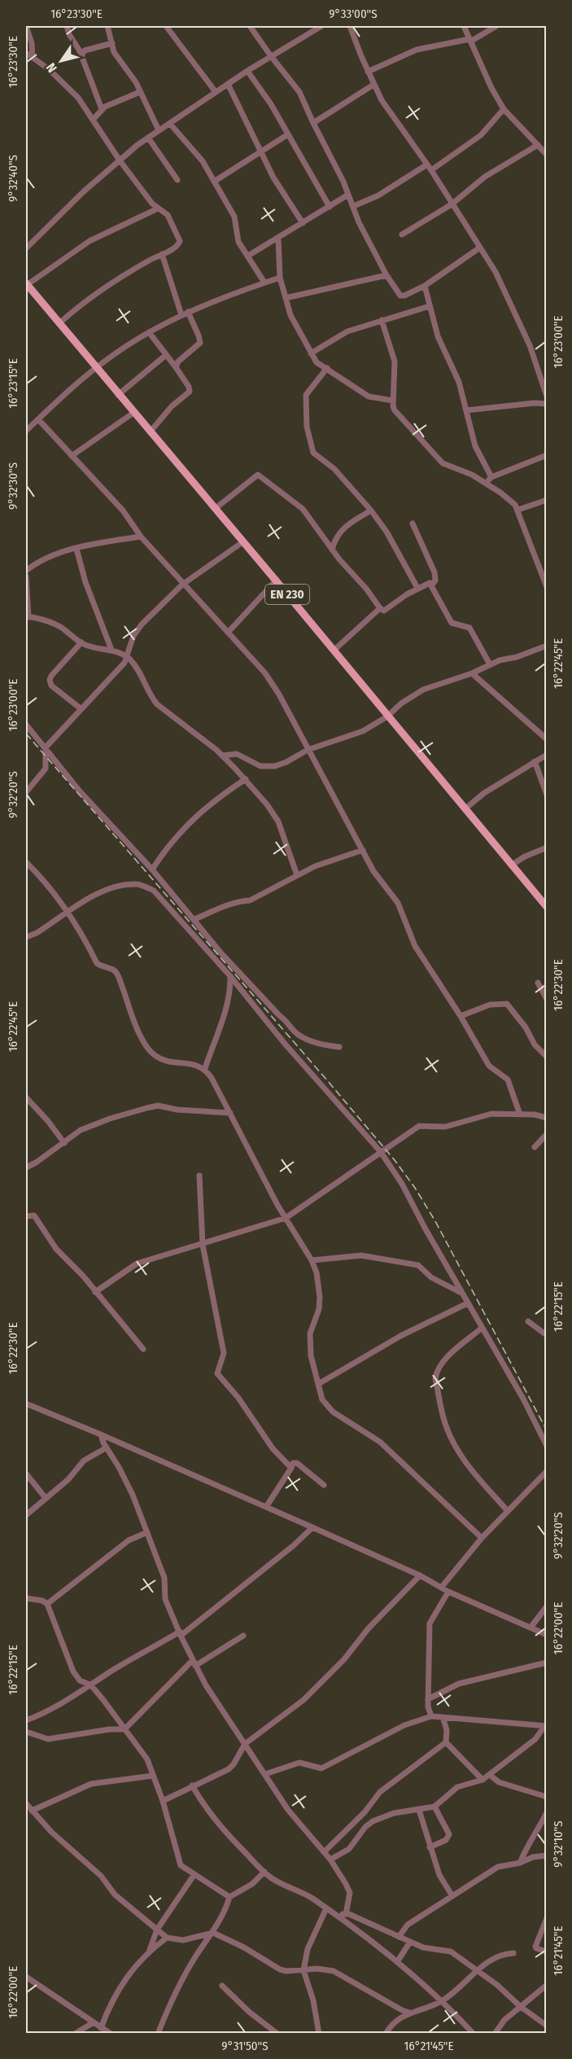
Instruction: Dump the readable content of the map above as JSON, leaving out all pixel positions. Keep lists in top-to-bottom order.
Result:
{
  "streets": {
    "main road": ["EN 230"]
  },
  "north": "bottom left",
  "coordinates": [
    "16°23'30\"E",
    "9°33'00\"S",
    "9°32'40\"S",
    "16°23'00\"E",
    "16°23'15\"E",
    "9°32'30\"S",
    "16°22'45\"E",
    "9°32'20\"S",
    "16°22'30\"E",
    "16°22'15\"E",
    "16°22'00\"E",
    "9°32'10\"S",
    "16°21'45\"E",
    "9°31'50\"S"
  ]
}
